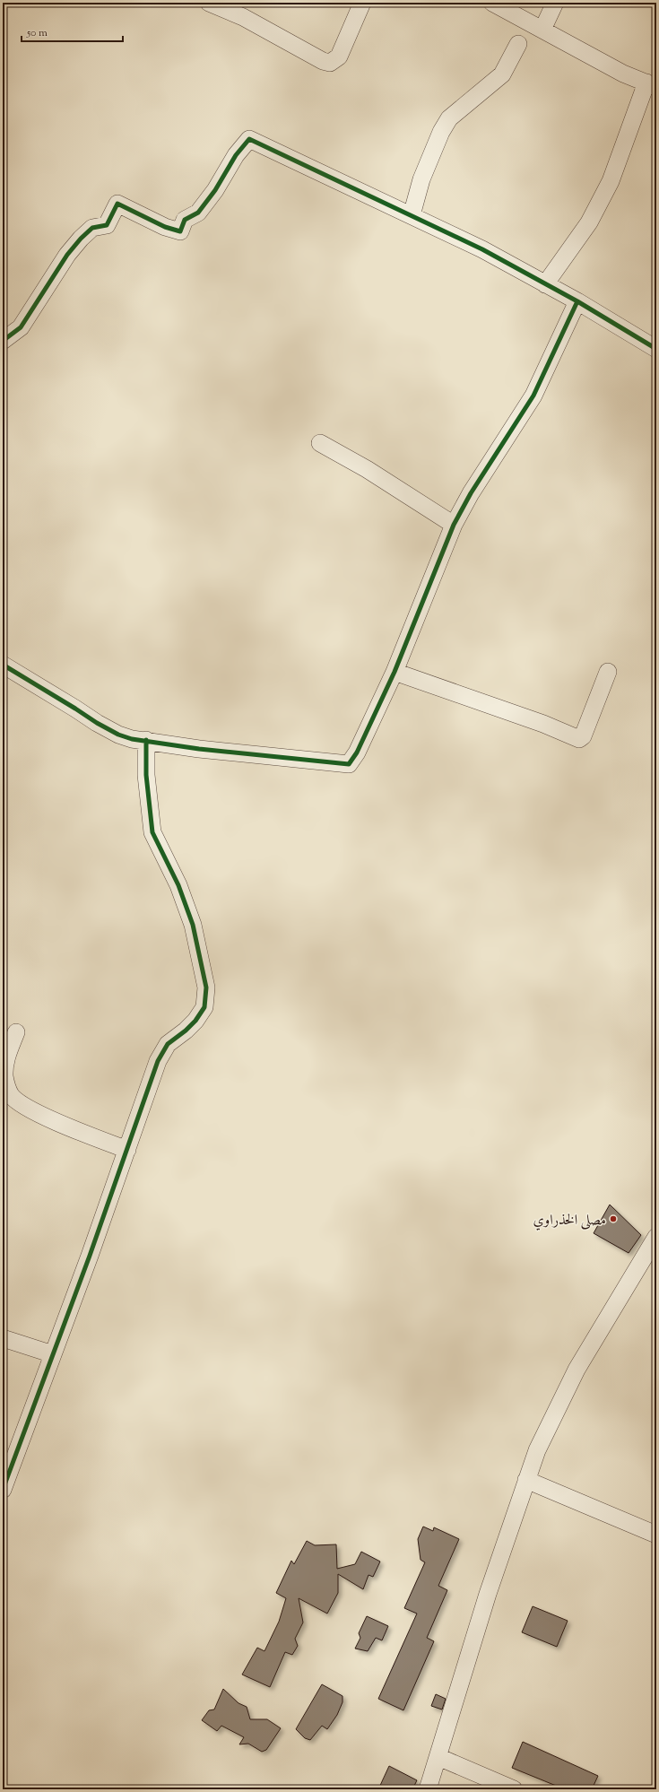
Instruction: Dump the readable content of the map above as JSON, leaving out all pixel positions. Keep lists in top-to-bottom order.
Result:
{
  "places": ["مصلى الخذراوي"],
  "scale_bar": "50 m"
}
